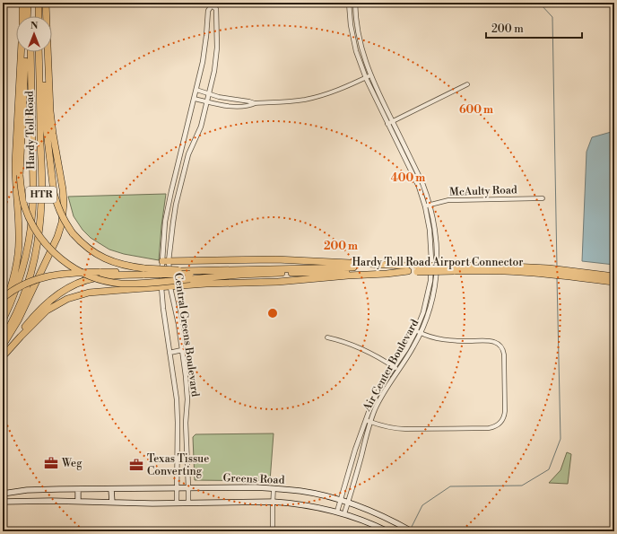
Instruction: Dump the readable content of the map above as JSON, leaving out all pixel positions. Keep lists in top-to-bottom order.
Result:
{
  "streets": {
    "highway": ["Hardy Toll Road", "HTR", "Hardy Toll Road Airport Connector"],
    "main road": ["Greens Road"],
    "street": ["McAulty Road", "Central Greens Boulevard", "Air Center Boulevard"]
  },
  "crossings": [
    ["McAulty Road", "Air Center Boulevard"],
    ["Central Greens Boulevard", "Greens Road"],
    ["Air Center Boulevard", "Greens Road"]
  ],
  "places": {
    "office": ["Weg", "Texas Tissue Converting"]
  },
  "scale_bar": "200 m",
  "north": "top",
  "rings": ["600 m", "400 m", "200 m"]
}
